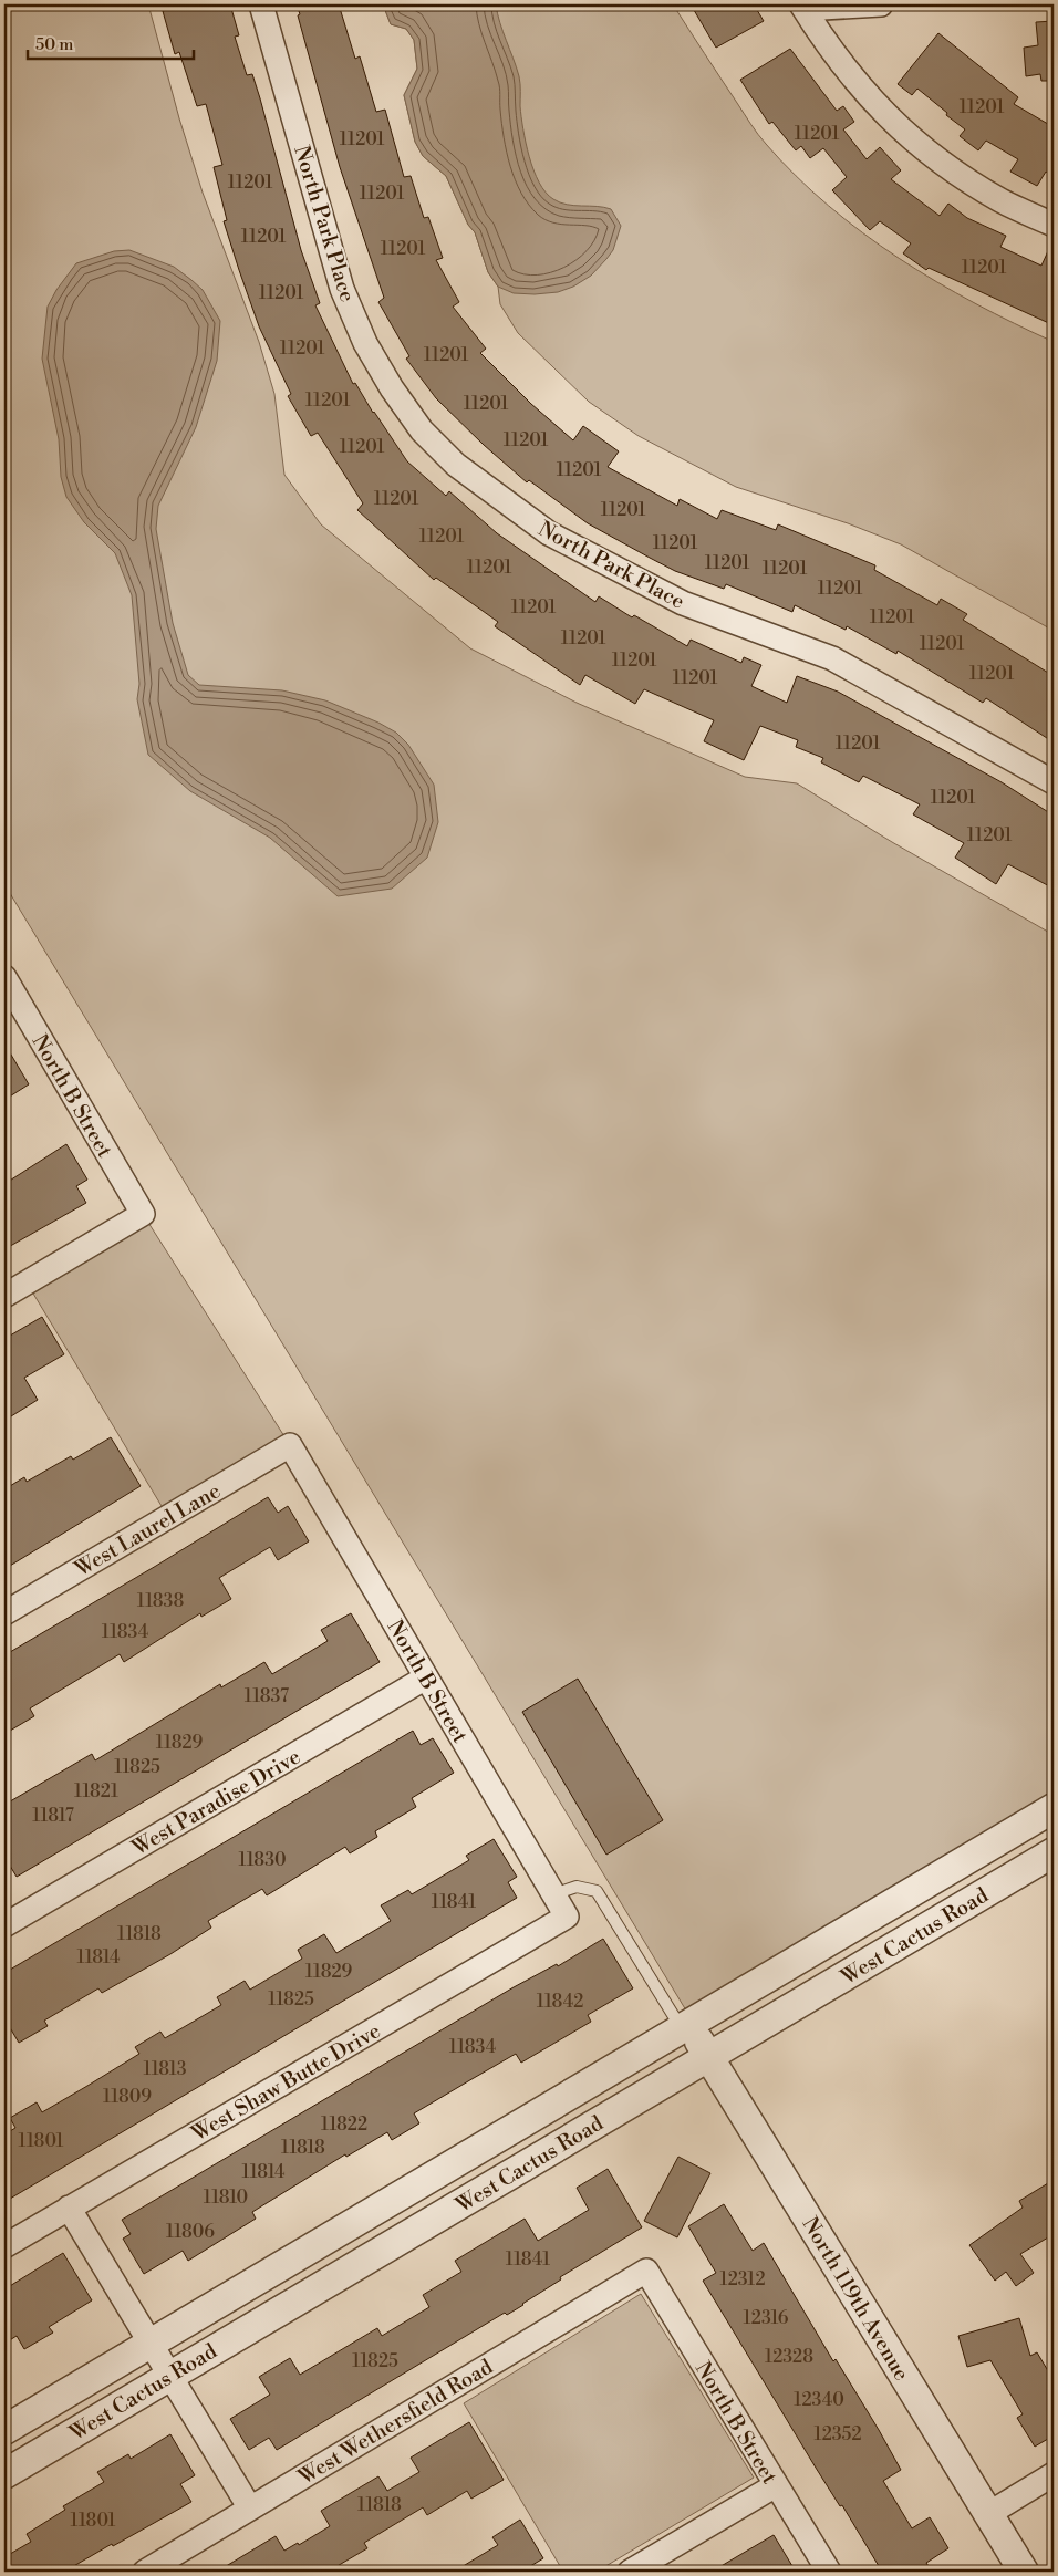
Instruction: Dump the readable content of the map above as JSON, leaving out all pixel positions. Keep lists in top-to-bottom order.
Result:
{
  "streets": {
    "street": [
      "North Park Place",
      "North B Street",
      "West Laurel Lane",
      "West Paradise Drive",
      "West Cactus Road",
      "West Shaw Butte Drive",
      "North 119th Avenue",
      "West Wethersfield Road"
    ]
  },
  "crossings": [
    ["North B Street", "West Laurel Lane"],
    ["North B Street", "West Paradise Drive"],
    ["North B Street", "West Shaw Butte Drive"],
    ["North B Street", "West Wethersfield Road"],
    ["West Cactus Road", "North 119th Avenue"]
  ],
  "house_numbers": [
    "11201",
    "11201",
    "11201",
    "11201",
    "11201",
    "11201",
    "11201",
    "11201",
    "11201",
    "11201",
    "11201",
    "11201",
    "11201",
    "11201",
    "11201",
    "11201",
    "11201",
    "11201",
    "11201",
    "11201",
    "11201",
    "11201",
    "11201",
    "11201",
    "11201",
    "11201",
    "11201",
    "11201",
    "11201",
    "11201",
    "11201",
    "11201",
    "11201",
    "11201",
    "11838",
    "11834",
    "11837",
    "11829",
    "11825",
    "11821",
    "11817",
    "11830",
    "11841",
    "11818",
    "11814",
    "11829",
    "11825",
    "11842",
    "11834",
    "11813",
    "11809",
    "11822",
    "11801",
    "11818",
    "11814",
    "11810",
    "11806",
    "11841",
    "12312",
    "12316",
    "12328",
    "11825",
    "12340",
    "12352",
    "11818",
    "11801"
  ],
  "scale_bar": "50 m"
}
